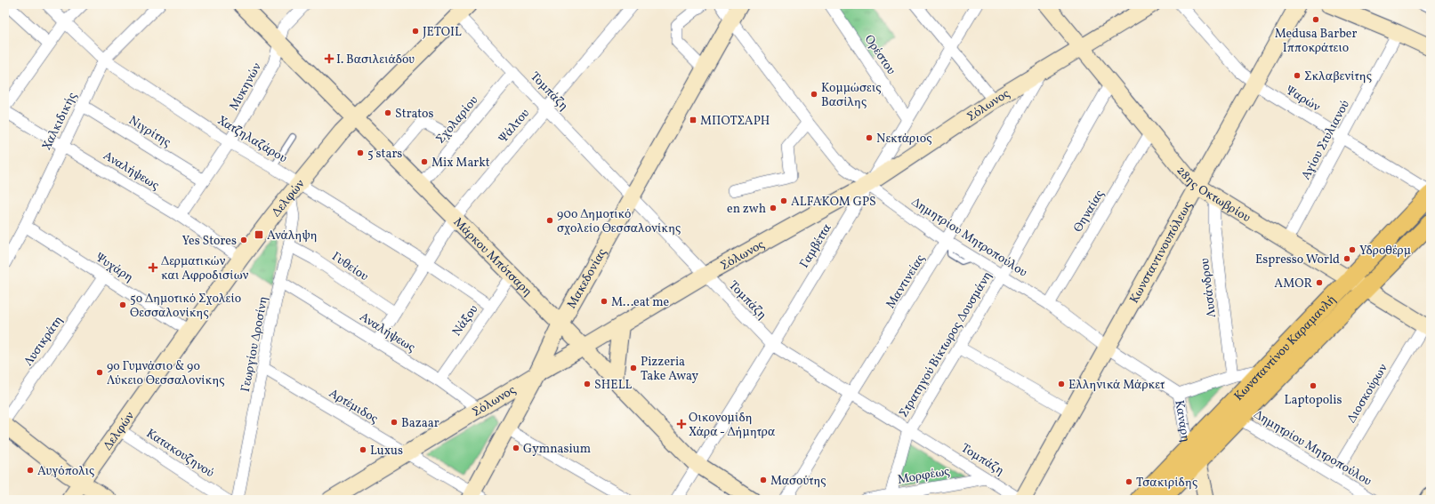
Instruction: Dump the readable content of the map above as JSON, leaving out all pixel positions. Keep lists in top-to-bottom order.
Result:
{
  "streets": {
    "main road": ["Κωνσταντίνου Καραμανλή"],
    "street": [
      "Ορέστου",
      "Μυκηνών",
      "Τομπάζη",
      "Ψαρών",
      "Σόλωνος",
      "Σχολαρίου",
      "Χαλκιδικής",
      "Ψάλτου",
      "Νιγρίτης",
      "Χατζηλαζάρου",
      "Αγίου Στυλιανού",
      "Αναλήψεως",
      "28ης Οκτωβρίου",
      "Δελφών",
      "Θηναίας",
      "Δημητρίου Μητροπούλου",
      "Γαμβέττα",
      "Κωνσταντινουπόλεως",
      "Μάρκου Μπότσαρη",
      "Γυθείου",
      "Ψυχάρη",
      "Μακεδονίας",
      "Μαντινείας",
      "Λυσάνδρου",
      "Νάξου",
      "Λυσικράτη",
      "Γεωργίου Δροσίνη",
      "Στρατηγού Βίκτωρος Δουσμάνη",
      "Διοσκούρων",
      "Αρτέμιδος",
      "Κανάρη",
      "Κατακουζηνού",
      "Μορφέως"
    ]
  },
  "crossings": [
    ["Ορέστου", "Γαμβέττα"],
    ["Μυκηνών", "Νιγρίτης"],
    ["Μυκηνών", "Χατζηλαζάρου"],
    ["Μυκηνών", "Αναλήψεως"],
    ["Μυκηνών", "Μάρκου Μπότσαρη"],
    ["Τομπάζη", "Σόλωνος"],
    ["Τομπάζη", "Σχολαρίου"],
    ["Τομπάζη", "Ψάλτου"],
    ["Τομπάζη", "Δελφών"],
    ["Τομπάζη", "Γαμβέττα"],
    ["Τομπάζη", "Κωνσταντινουπόλεως"],
    ["Τομπάζη", "Μακεδονίας"],
    ["Τομπάζη", "Μαντινείας"],
    ["Τομπάζη", "Στρατηγού Βίκτωρος Δουσμάνη"],
    ["Τομπάζη", "Μορφέως"],
    ["Ψαρών", "Αγίου Στυλιανού"],
    ["Ψαρών", "Κωνσταντινουπόλεως"],
    ["Ψαρών", "Κωνσταντίνου Καραμανλή"],
    ["Σόλωνος", "Αναλήψεως"],
    ["Σόλωνος", "28ης Οκτωβρίου"],
    ["Σόλωνος", "Δημητρίου Μητροπούλου"],
    ["Σόλωνος", "Γαμβέττα"],
    ["Σόλωνος", "Μάρκου Μπότσαρη"],
    ["Σόλωνος", "Μακεδονίας"],
    ["Σόλωνος", "Μαντινείας"],
    ["Σόλωνος", "Αρτέμιδος"],
    ["Σχολαρίου", "Μάρκου Μπότσαρη"],
    ["Χαλκιδικής", "Νιγρίτης"],
    ["Χαλκιδικής", "Χατζηλαζάρου"],
    ["Χαλκιδικής", "Αναλήψεως"],
    ["Χαλκιδικής", "Ψυχάρη"],
    ["Ψάλτου", "Χατζηλαζάρου"],
    ["Ψάλτου", "Αναλήψεως"],
    ["Ψάλτου", "Μάρκου Μπότσαρη"],
    ["Ψάλτου", "Γυθείου"],
    ["Χατζηλαζάρου", "Δελφών"],
    ["Χατζηλαζάρου", "Νάξου"],
    ["Χατζηλαζάρου", "Γεωργίου Δροσίνη"],
    ["Αγίου Στυλιανού", "28ης Οκτωβρίου"],
    ["Αναλήψεως", "Δελφών"],
    ["Αναλήψεως", "Νάξου"],
    ["Αναλήψεως", "Γεωργίου Δροσίνη"],
    ["28ης Οκτωβρίου", "Θηναίας"],
    ["28ης Οκτωβρίου", "Κωνσταντινουπόλεως"],
    ["28ης Οκτωβρίου", "Λυσάνδρου"],
    ["28ης Οκτωβρίου", "Στρατηγού Βίκτωρος Δουσμάνη"],
    ["28ης Οκτωβρίου", "Κωνσταντίνου Καραμανλή"],
    ["28ης Οκτωβρίου", "Διοσκούρων"],
    ["Δελφών", "Μάρκου Μπότσαρη"],
    ["Δελφών", "Ψυχάρη"],
    ["Δελφών", "Γεωργίου Δροσίνη"],
    ["Δελφών", "Κατακουζηνού"],
    ["Θηναίας", "Δημητρίου Μητροπούλου"],
    ["Δημητρίου Μητροπούλου", "Γαμβέττα"],
    ["Δημητρίου Μητροπούλου", "Κωνσταντινουπόλεως"],
    ["Δημητρίου Μητροπούλου", "Μακεδονίας"],
    ["Δημητρίου Μητροπούλου", "Μαντινείας"],
    ["Δημητρίου Μητροπούλου", "Στρατηγού Βίκτωρος Δουσμάνη"],
    ["Δημητρίου Μητροπούλου", "Κωνσταντίνου Καραμανλή"],
    ["Δημητρίου Μητροπούλου", "Διοσκούρων"],
    ["Δημητρίου Μητροπούλου", "Κανάρη"],
    ["Γαμβέττα", "Μάρκου Μπότσαρη"],
    ["Μάρκου Μπότσαρη", "Μακεδονίας"],
    ["Μάρκου Μπότσαρη", "Νάξου"],
    ["Γυθείου", "Γεωργίου Δροσίνη"],
    ["Ψυχάρη", "Λυσικράτη"],
    ["Μακεδονίας", "Αρτέμιδος"],
    ["Γεωργίου Δροσίνη", "Αρτέμιδος"],
    ["Στρατηγού Βίκτωρος Δουσμάνη", "Μορφέως"],
    ["Κωνσταντίνου Καραμανλή", "Κανάρη"]
  ],
  "places": {
    "other": [
      "Medusa Barber Ιπποκράτειο",
      "JETOIL",
      "Σκλαβενίτης",
      "Κομμώσεις Βασίλης",
      "Stratos",
      "Νεκτάριος",
      "5 stars",
      "Mix Markt",
      "ALFAKOM GPS",
      "en zwh",
      "90ο Δημοτικό σχολείο Θεσσαλονίκης",
      "Yes Stores",
      "Υδροθέρμ",
      "Espresso World",
      "AMOR",
      "M...eat me",
      "5ο Δημοτικό Σχολείο Θεσσαλονίκης",
      "Pizzeria Take Away",
      "9ο Γυμνάσιο & 9ο Λύκειο Θεσσαλονίκης",
      "SHELL",
      "Ελληνικά Μάρκετ",
      "Laptopolis",
      "Bazaar",
      "Gymnasium",
      "Luxus",
      "Αυγόπολις",
      "Μασούτης",
      "Τσακιρίδης"
    ],
    "health": ["Ι. Βασιλειάδου", "Δερματικών και Αφροδισίων", "Οικονομίδη Χάρα - Δήμητρα"],
    "transit": ["ΜΠΟΤΣΑΡΗ", "Ανάληψη"]
  }
}
